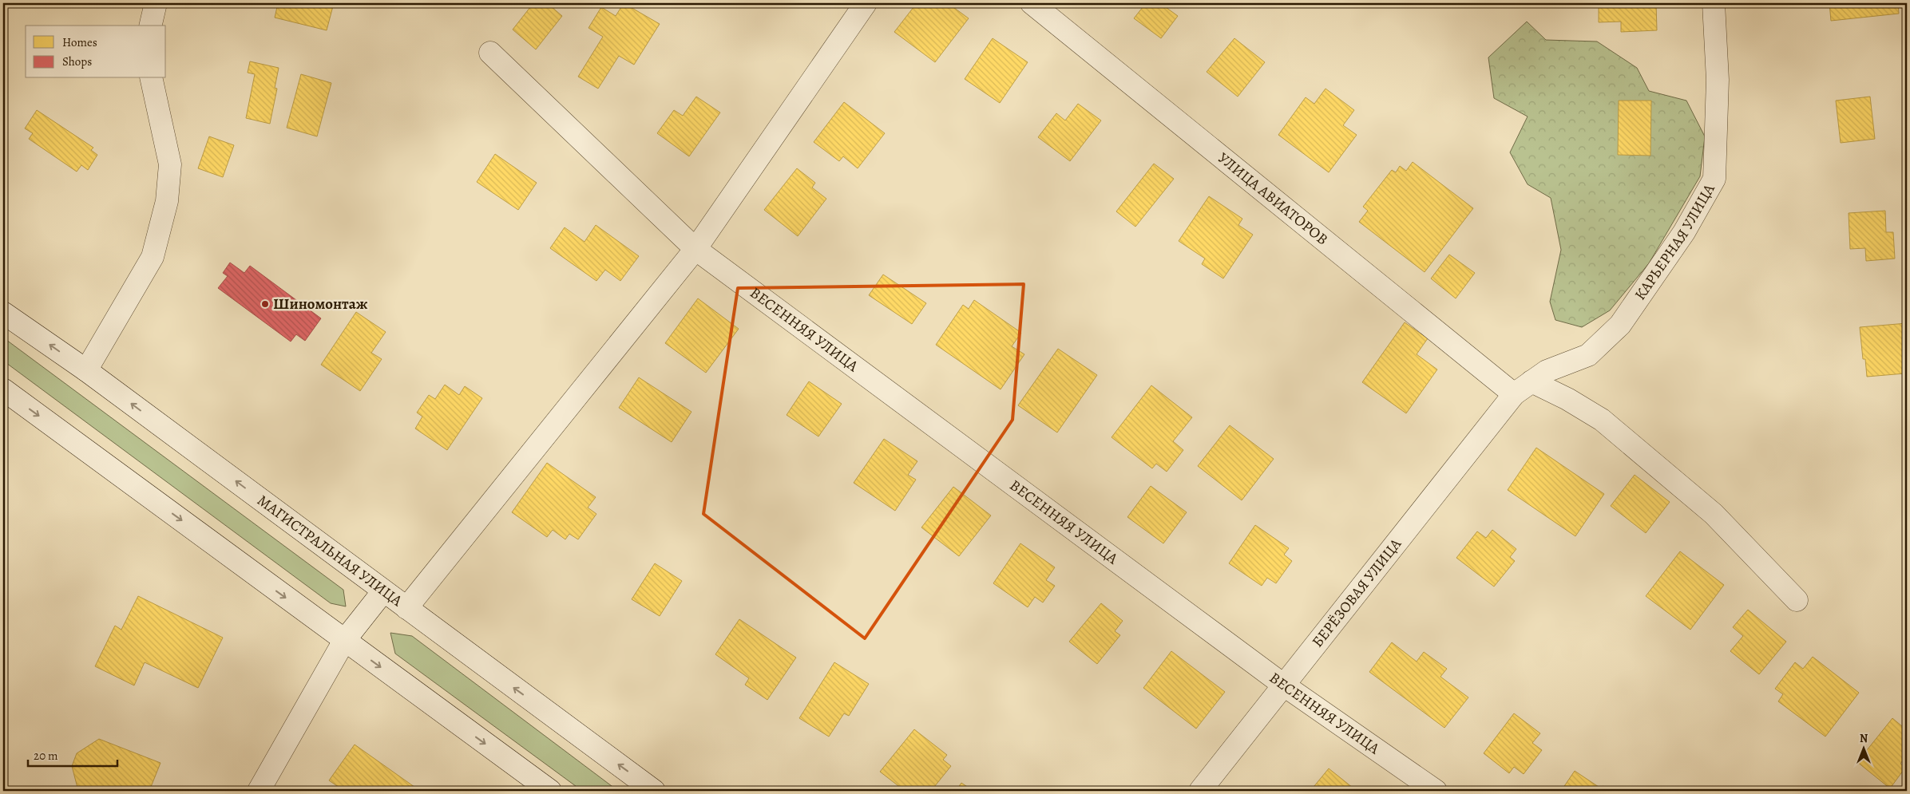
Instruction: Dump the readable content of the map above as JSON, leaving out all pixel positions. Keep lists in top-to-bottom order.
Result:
{
  "streets": {
    "street": [
      "УЛИЦА АВИАТОРОВ",
      "КАРЬЕРНАЯ УЛИЦА",
      "ВЕСЕННЯЯ УЛИЦА",
      "МАГИСТРАЛЬНАЯ УЛИЦА",
      "БЕРЁЗОВАЯ УЛИЦА"
    ]
  },
  "crossings": [
    ["УЛИЦА АВИАТОРОВ", "КАРЬЕРНАЯ УЛИЦА"],
    ["УЛИЦА АВИАТОРОВ", "БЕРЁЗОВАЯ УЛИЦА"],
    ["КАРЬЕРНАЯ УЛИЦА", "БЕРЁЗОВАЯ УЛИЦА"],
    ["ВЕСЕННЯЯ УЛИЦА", "БЕРЁЗОВАЯ УЛИЦА"]
  ],
  "places": ["Шиномонтаж"],
  "legend": ["Homes", "Shops"],
  "scale_bar": "20 m",
  "north": "top"
}
